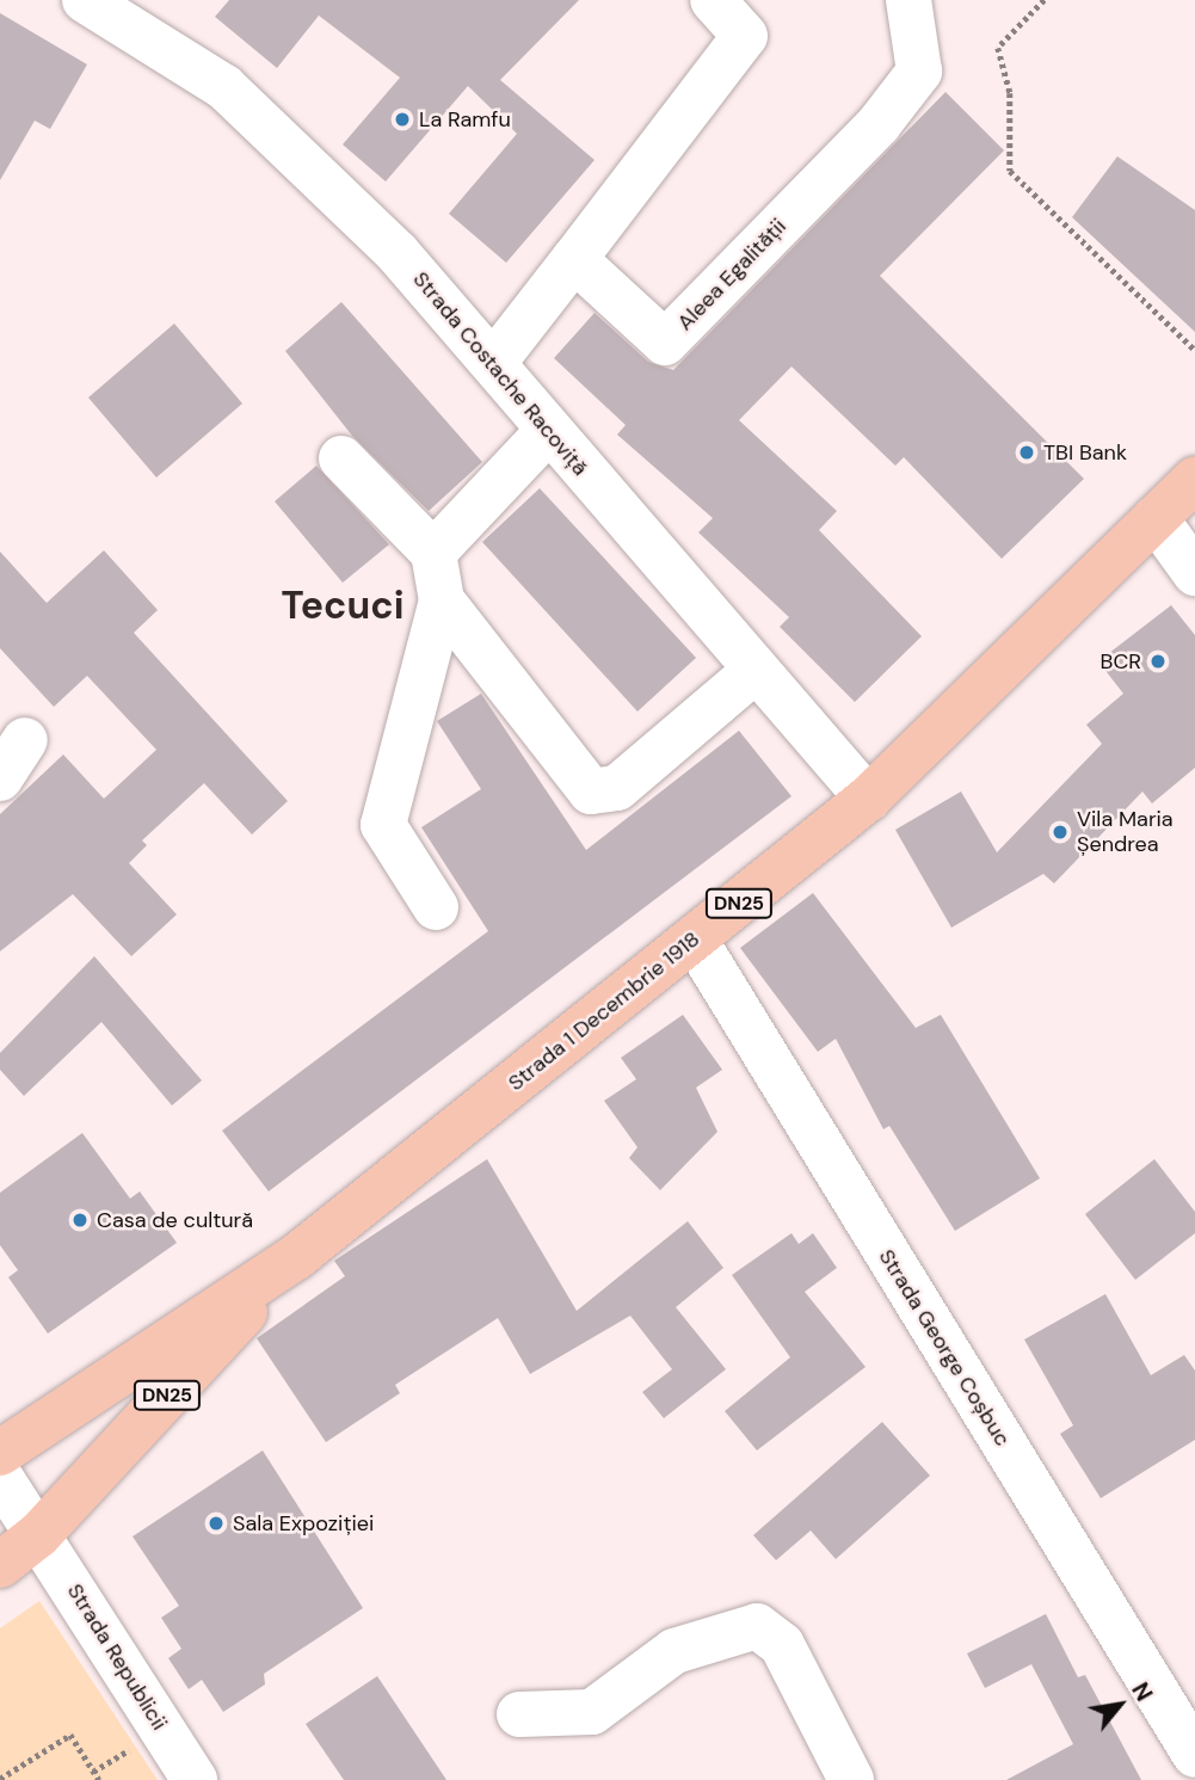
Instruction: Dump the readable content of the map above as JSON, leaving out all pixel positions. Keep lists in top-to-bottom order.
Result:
{
  "streets": {
    "main road": ["DN25", "Strada 1 Decembrie 1918"],
    "street": [
      "Aleea Egalității",
      "Strada Costache Racoviță",
      "Strada George Coșbuc",
      "Strada Republicii"
    ]
  },
  "crossings": [
    ["Strada Costache Racoviță", "Strada 1 Decembrie 1918"],
    ["Strada 1 Decembrie 1918", "Strada George Coșbuc"],
    ["Strada 1 Decembrie 1918", "Strada Republicii"]
  ],
  "districts": ["Tecuci"],
  "places": [
    "La Ramfu",
    "TBI Bank",
    "BCR",
    "Vila Maria Șendrea",
    "Casa de cultură",
    "Sala Expoziției"
  ],
  "north": "top right"
}
